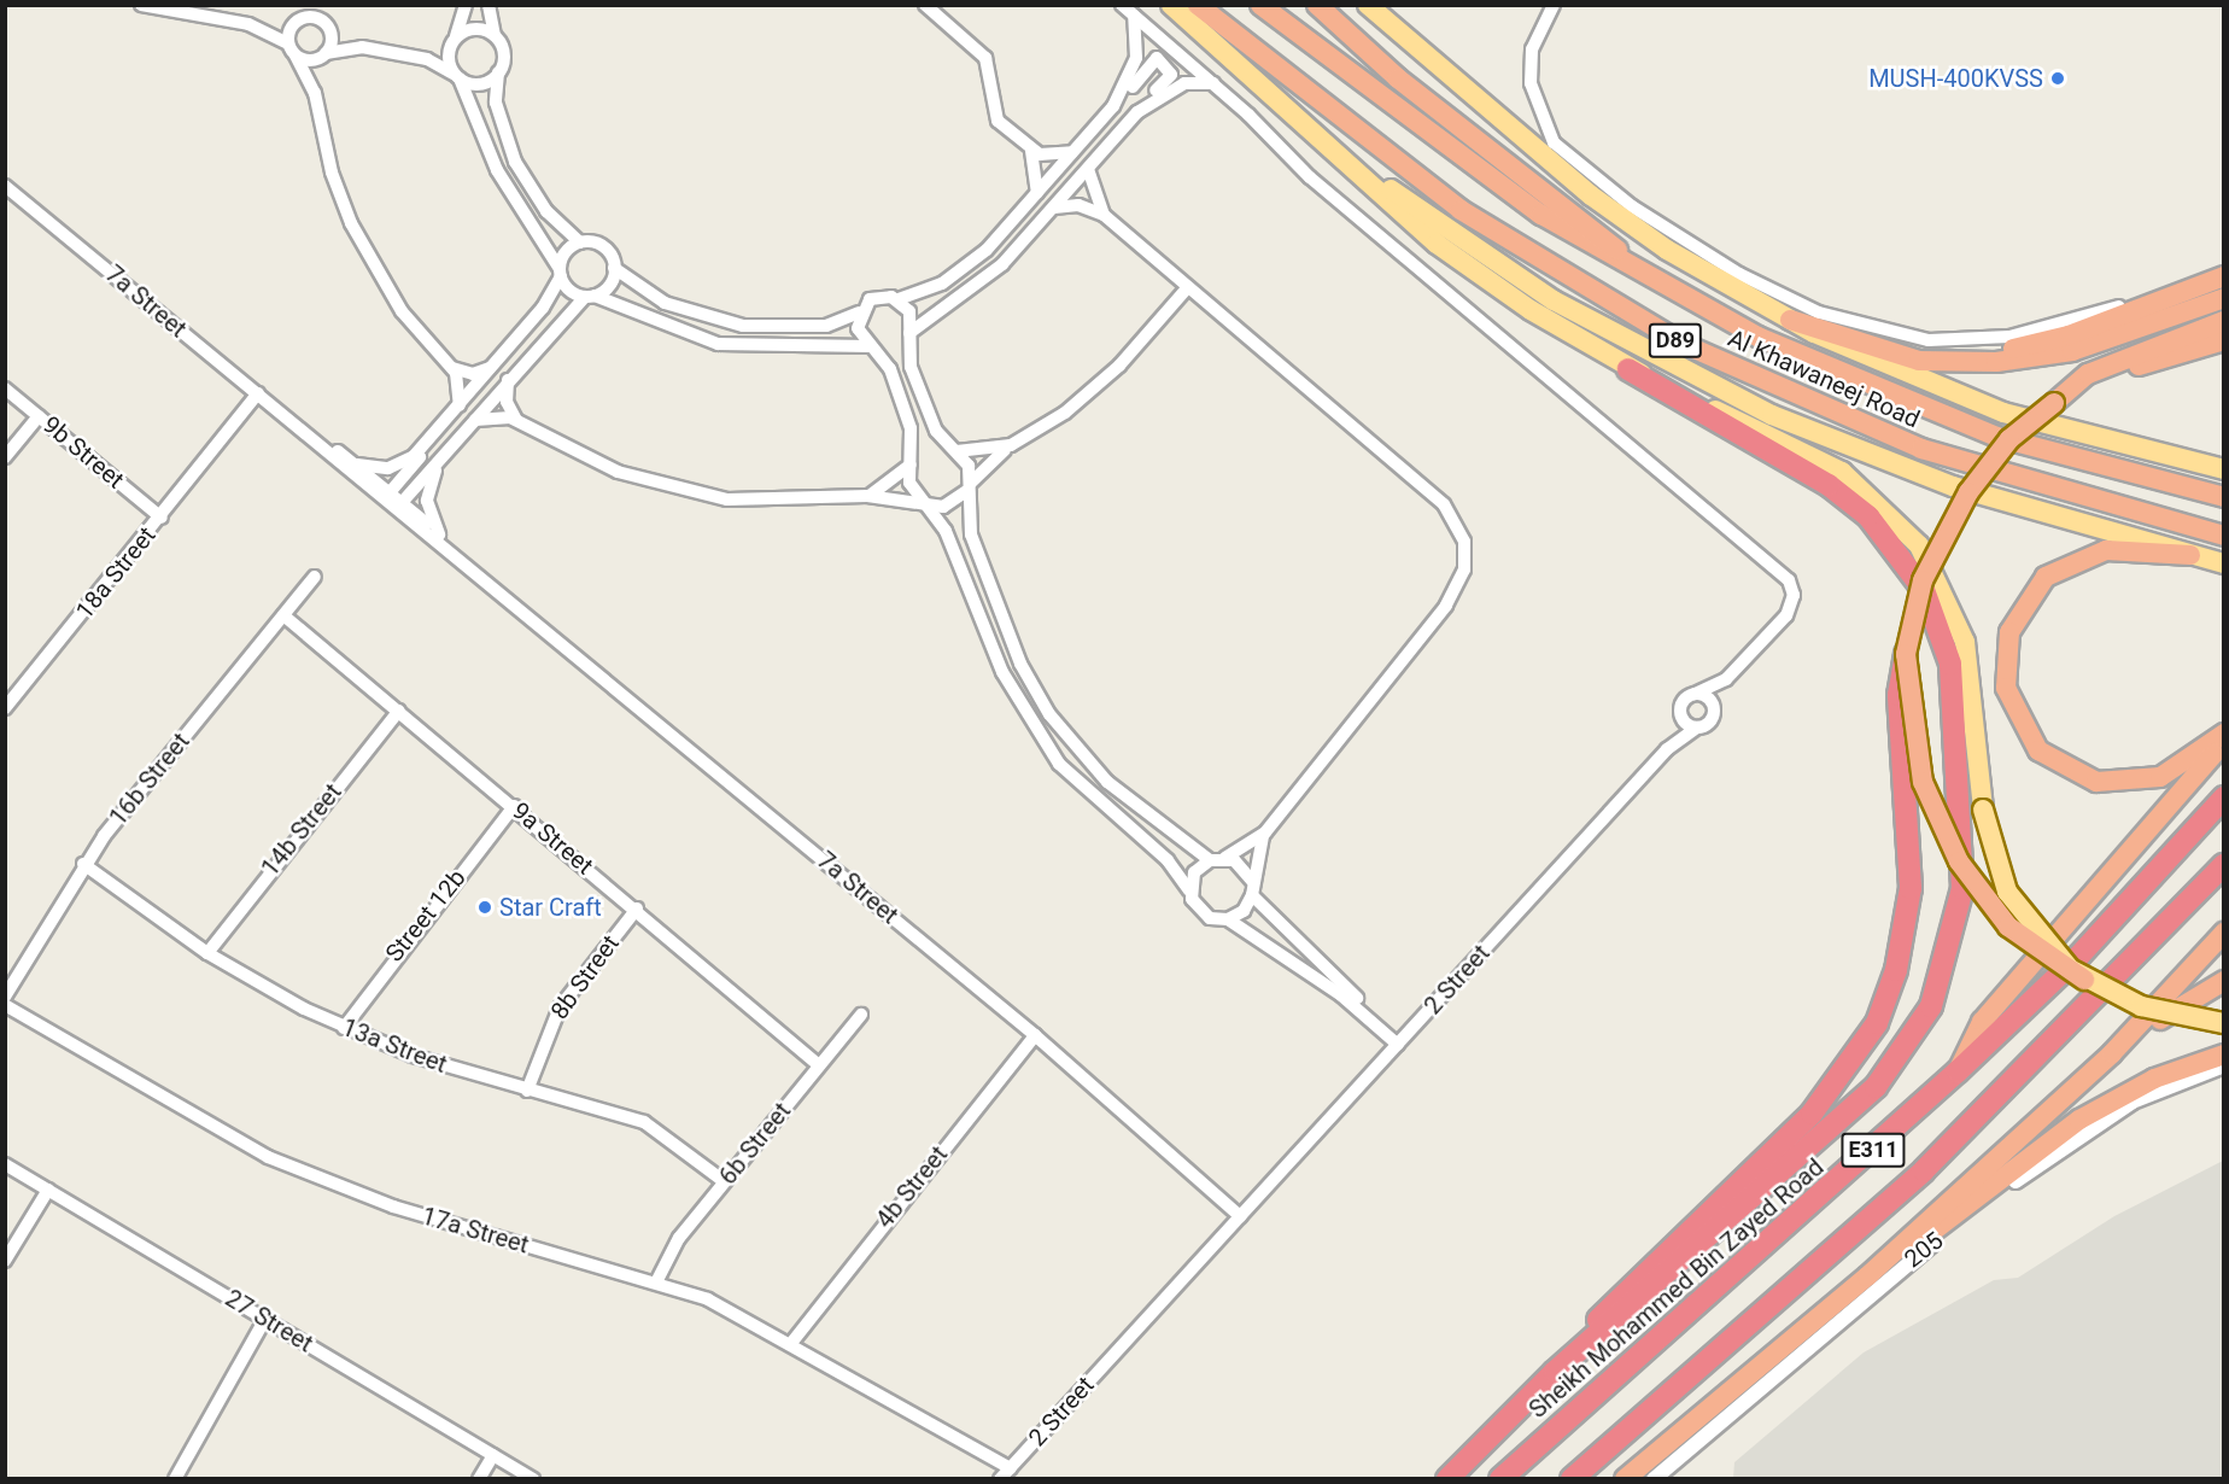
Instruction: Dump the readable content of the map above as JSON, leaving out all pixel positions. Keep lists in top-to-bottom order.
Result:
{
  "streets": {
    "highway": [
      "D89",
      "Al Khawaneej Road",
      "E311",
      "Sheikh Mohammed Bin Zayed Road"
    ],
    "street": [
      "7a Street",
      "9b Street",
      "18a Street",
      "16b Street",
      "14b Street",
      "9a Street",
      "Street 12b",
      "8b Street",
      "2 Street",
      "13a Street",
      "6b Street",
      "4b Street",
      "17a Street",
      "205",
      "27 Street"
    ]
  },
  "crossings": [
    ["7a Street", "18a Street"],
    ["7a Street", "2 Street"],
    ["7a Street", "4b Street"],
    ["9b Street", "18a Street"],
    ["16b Street", "9a Street"],
    ["16b Street", "13a Street"],
    ["14b Street", "9a Street"],
    ["14b Street", "13a Street"],
    ["9a Street", "Street 12b"],
    ["9a Street", "8b Street"],
    ["9a Street", "6b Street"],
    ["Street 12b", "13a Street"],
    ["8b Street", "13a Street"],
    ["2 Street", "17a Street"],
    ["13a Street", "6b Street"],
    ["6b Street", "17a Street"],
    ["4b Street", "17a Street"]
  ],
  "places": ["MUSH-400KVSS", "Star Craft"]
}
